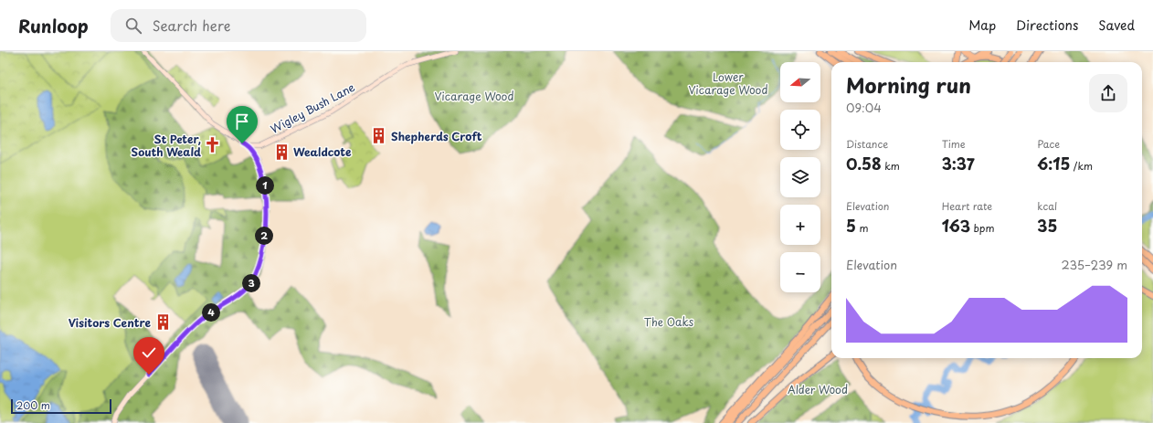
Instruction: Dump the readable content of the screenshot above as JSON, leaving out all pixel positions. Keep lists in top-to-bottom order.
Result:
{
  "streets": {
    "street": ["Wigley Bush Lane"]
  },
  "parks": [
    "Lower Vicarage Wood",
    "Vicarage Wood",
    "The Oaks",
    "Alder Wood"
  ],
  "places": {
    "building": ["Shepherds Croft", "Wealdcote", "Visitors Centre"],
    "church": ["St Peter, South Weald"]
  },
  "scale_bar": "200 m",
  "north": "left",
  "page": {
    "header": "Runloop",
    "search": "Search here",
    "nav": ["Map", "Directions", "Saved"],
    "map_buttons": ["+", "−"],
    "heading": ["Morning run", "09:04"],
    "stats": [
      ["Distance", "0.58 km"],
      ["Time", "3:37"],
      ["Pace", "6:15 /km"],
      ["Elevation", "5 m"],
      ["Heart rate", "163 bpm"],
      ["kcal", "35"]
    ],
    "pins": [
      "1",
      "2",
      "3",
      "4"
    ],
    "chart": ["Elevation", "235–239 m"],
    "scale": "200 m"
  }
}
